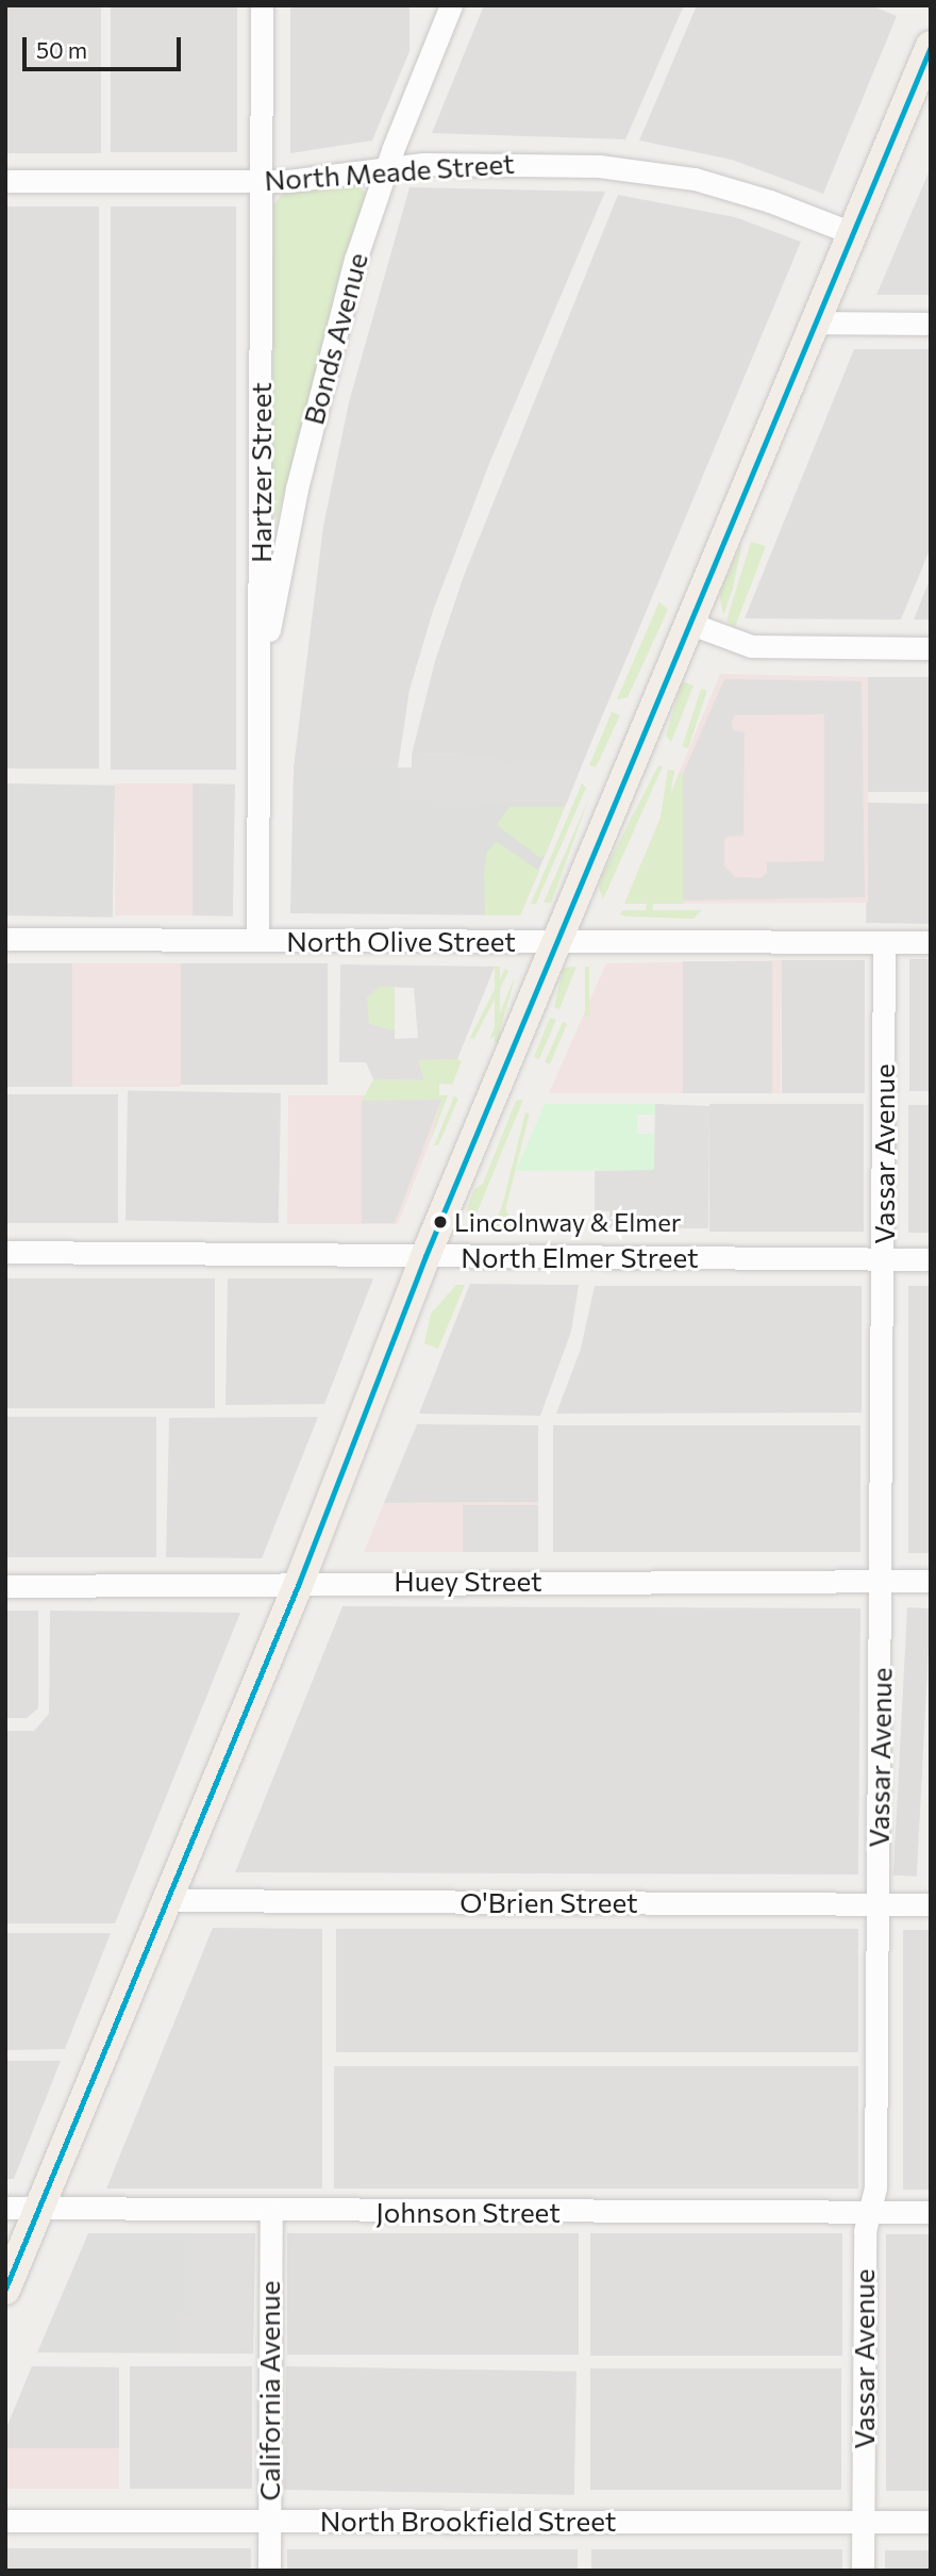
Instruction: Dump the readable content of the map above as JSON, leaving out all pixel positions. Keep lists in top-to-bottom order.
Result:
{
  "streets": {
    "street": [
      "North Meade Street",
      "Bonds Avenue",
      "Hartzer Street",
      "North Olive Street",
      "Vassar Avenue",
      "North Elmer Street",
      "Huey Street",
      "O'Brien Street",
      "Johnson Street",
      "California Avenue",
      "North Brookfield Street"
    ]
  },
  "crossings": [
    ["North Meade Street", "Bonds Avenue"],
    ["North Meade Street", "Hartzer Street"],
    ["Bonds Avenue", "Hartzer Street"],
    ["Hartzer Street", "North Olive Street"],
    ["North Olive Street", "Vassar Avenue"],
    ["Vassar Avenue", "North Elmer Street"],
    ["Vassar Avenue", "Huey Street"],
    ["Vassar Avenue", "O'Brien Street"],
    ["Vassar Avenue", "Johnson Street"],
    ["Vassar Avenue", "North Brookfield Street"],
    ["Johnson Street", "California Avenue"],
    ["California Avenue", "North Brookfield Street"]
  ],
  "places": ["Lincolnway & Elmer"],
  "scale_bar": "50 m"
}
